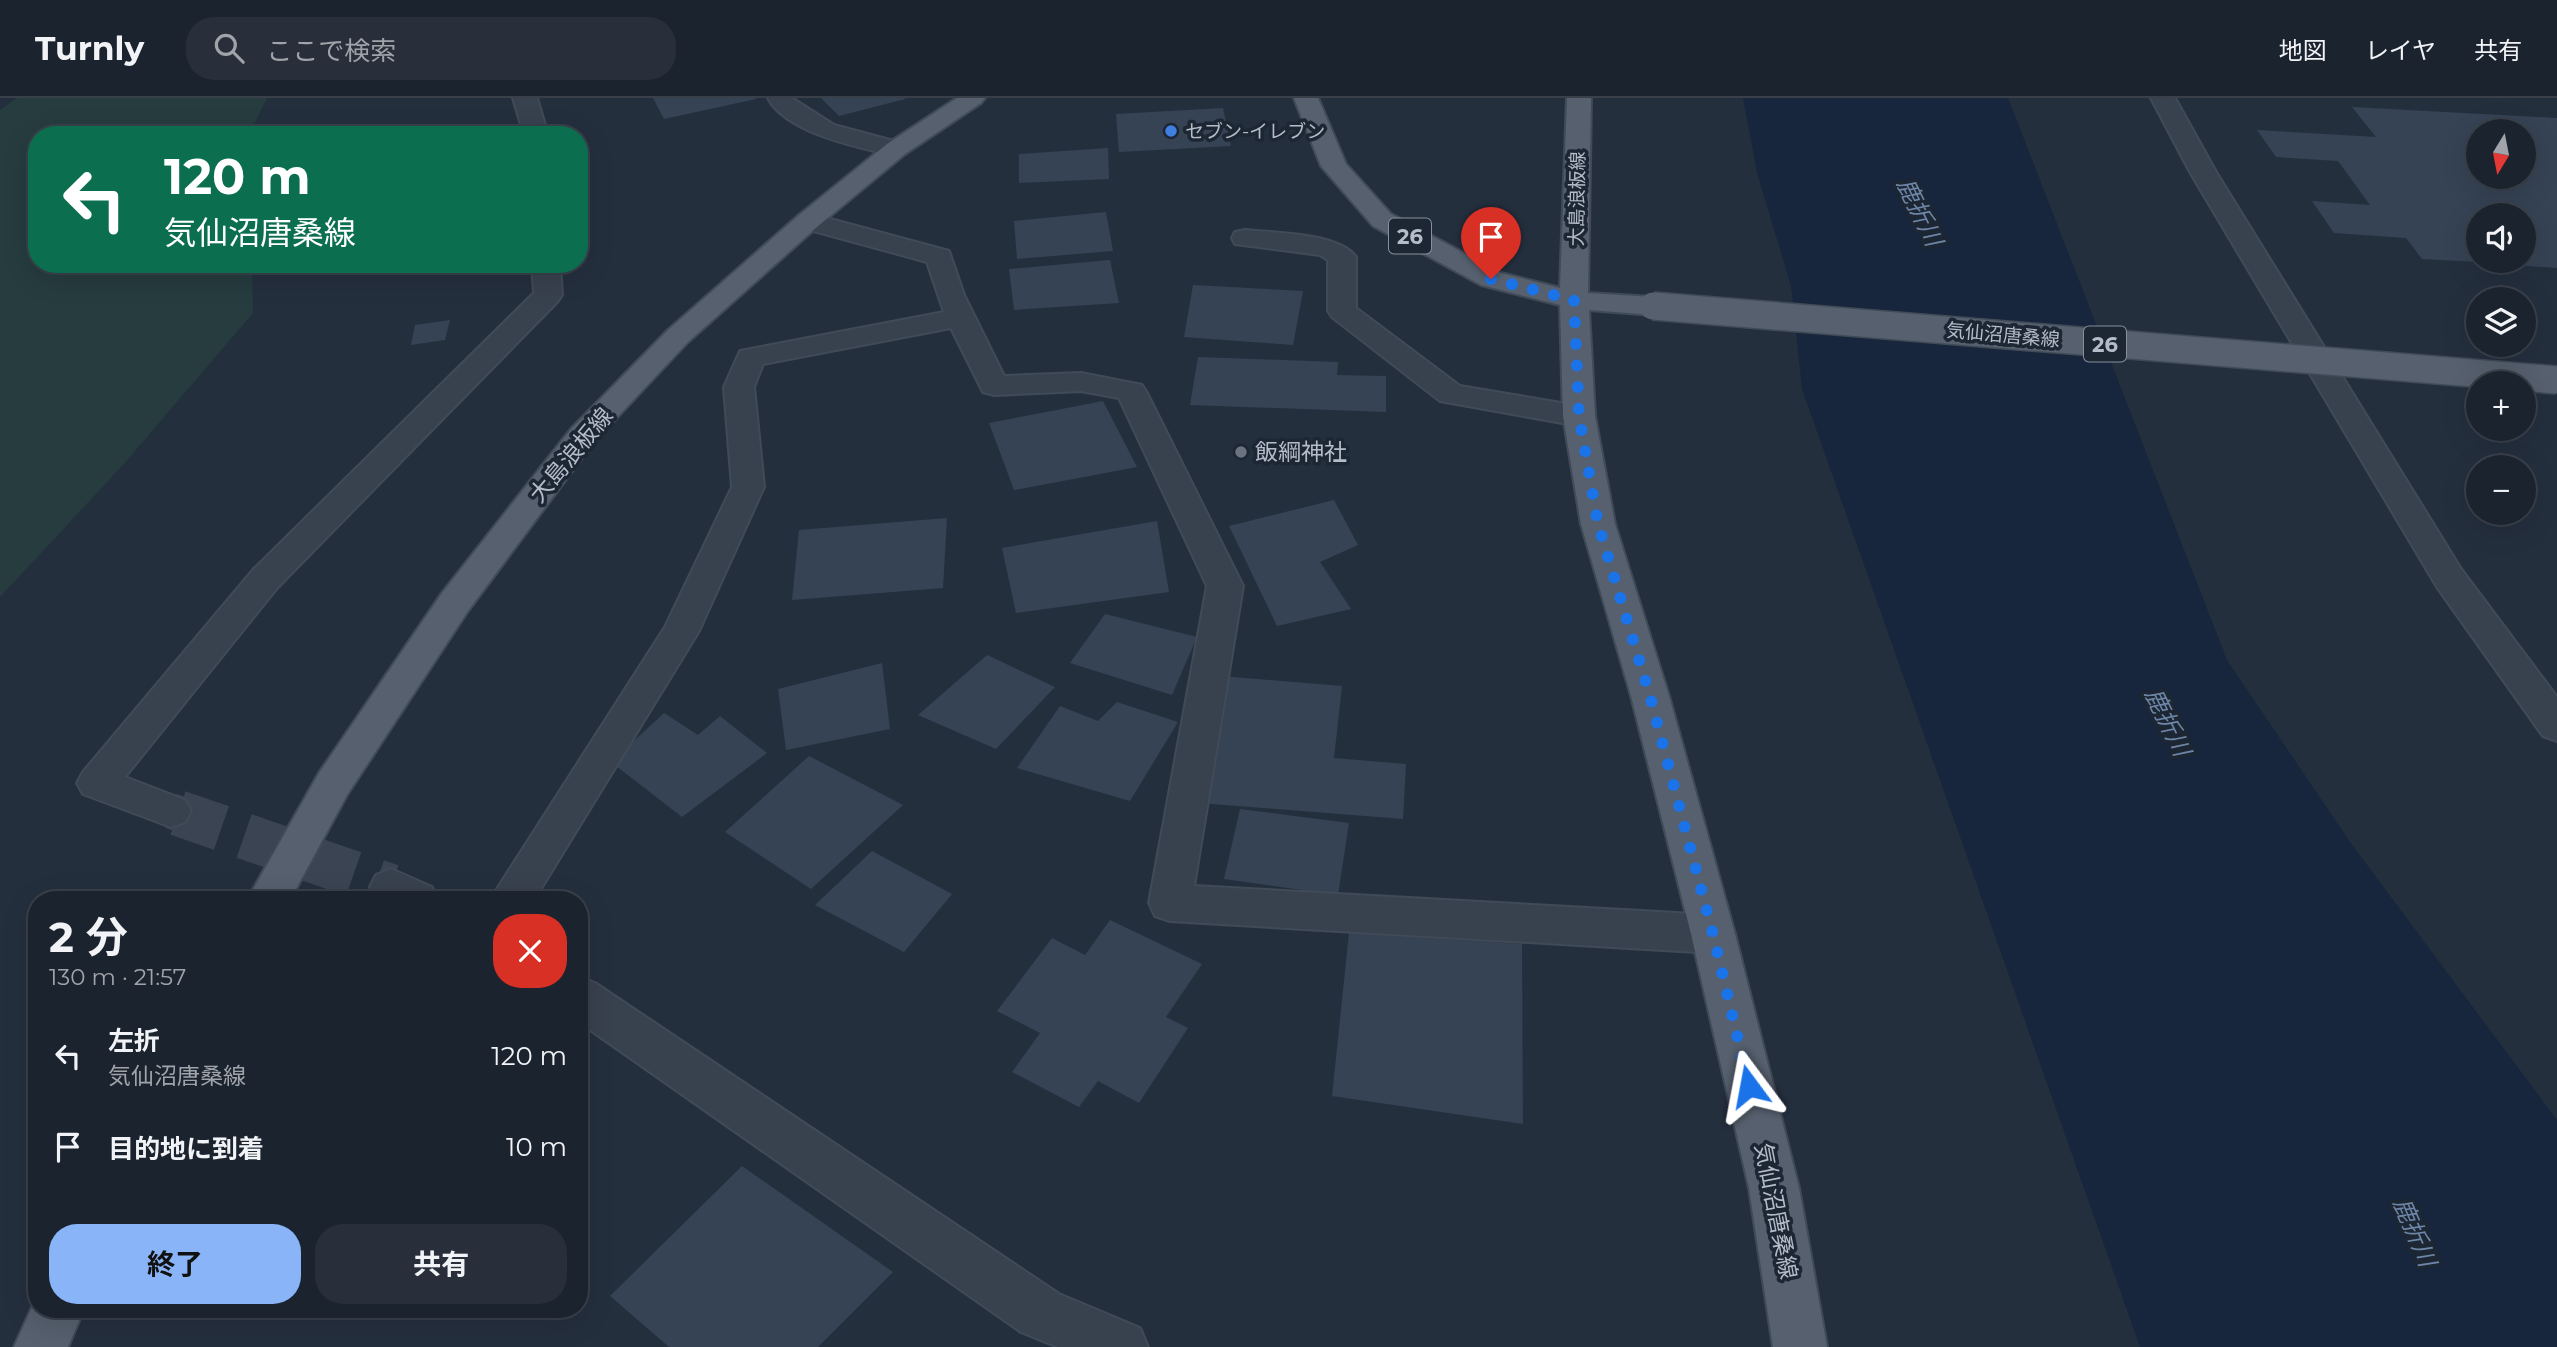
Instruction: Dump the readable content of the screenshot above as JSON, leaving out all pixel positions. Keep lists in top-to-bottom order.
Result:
{
  "streets": {
    "main road": ["大島浪板線", "26", "気仙沼唐桑線"]
  },
  "crossings": [
    ["大島浪板線", "気仙沼唐桑線"]
  ],
  "water": ["鹿折川"],
  "places": ["セブン-イレブン", "飯綱神社"],
  "north": "bottom",
  "page": {
    "header": "Turnly",
    "search": "ここで検索",
    "nav": ["地図", "レイヤ", "共有"],
    "map_buttons": ["+", "−"],
    "turn": ["120 m", "気仙沼唐桑線"],
    "heading": ["2 分", "130 m · 21:57"],
    "list": [
      {
        "name": "左折",
        "note": "気仙沼唐桑線",
        "value": "120 m"
      },
      {
        "name": "目的地に到着",
        "value": "10 m"
      }
    ],
    "buttons": ["終了", "共有"]
  }
}
